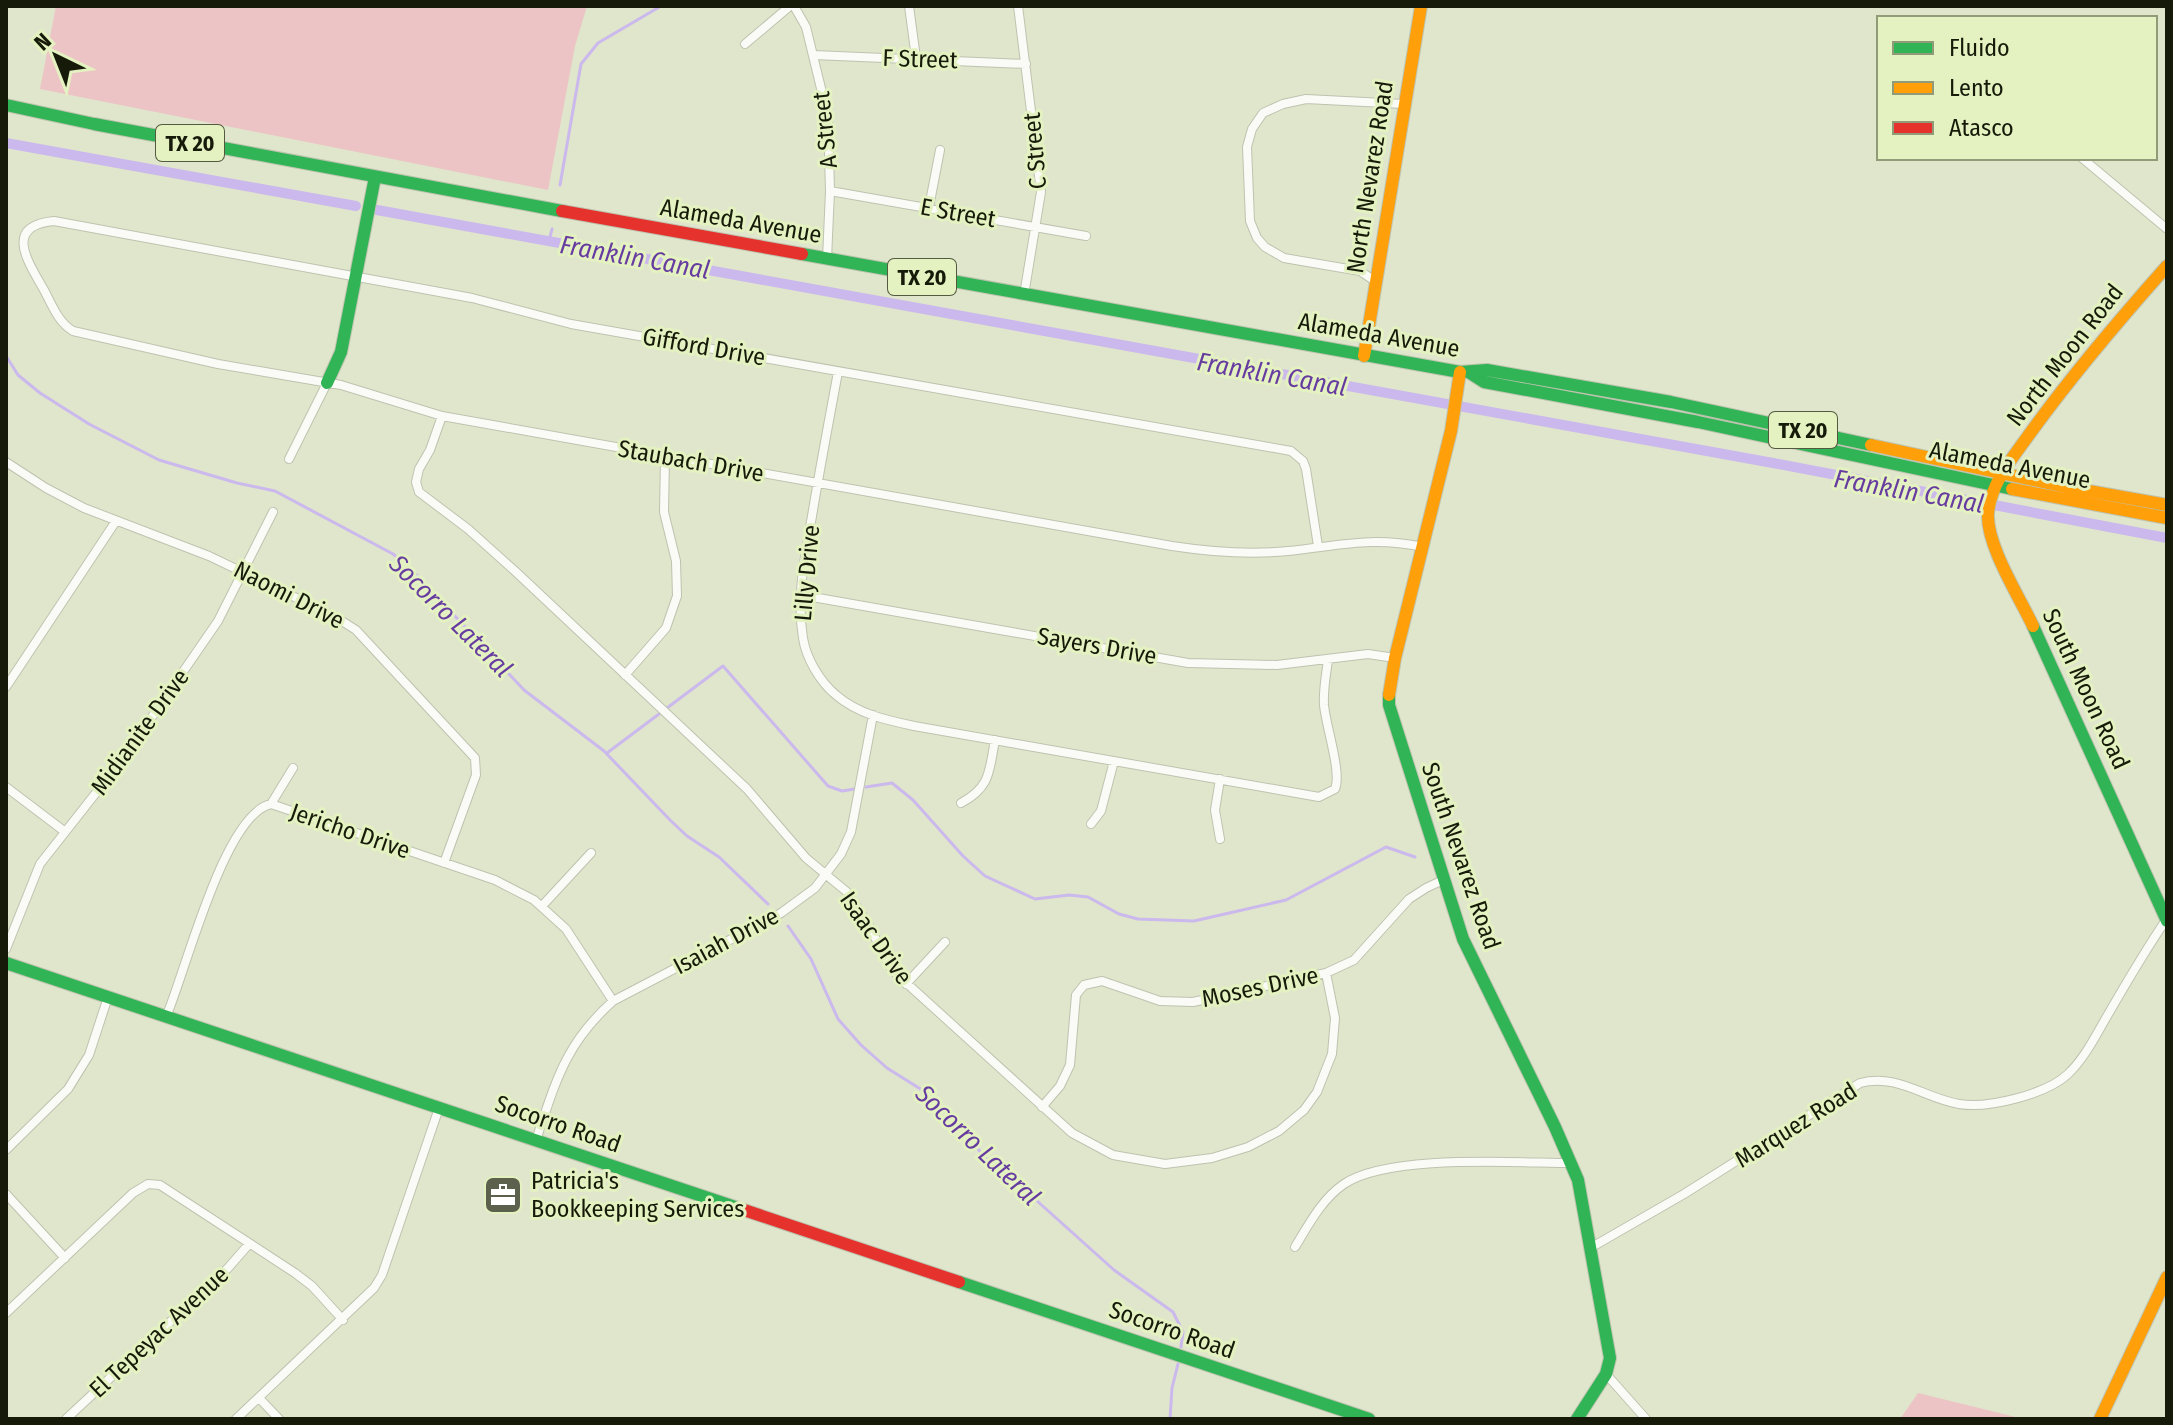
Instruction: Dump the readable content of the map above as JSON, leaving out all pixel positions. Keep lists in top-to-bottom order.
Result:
{
  "streets": {
    "main road": [
      "TX 20",
      "North Nevarez Road",
      "Alameda Avenue",
      "North Moon Road",
      "South Moon Road",
      "South Nevarez Road",
      "Socorro Road"
    ],
    "street": [
      "F Street",
      "A Street",
      "C Street",
      "E Street",
      "Gifford Drive",
      "Staubach Drive",
      "Lilly Drive",
      "Naomi Drive",
      "Sayers Drive",
      "Midianite Drive",
      "Jericho Drive",
      "Isaac Drive",
      "Isaiah Drive",
      "Moses Drive",
      "Marquez Road",
      "El Tepeyac Avenue"
    ]
  },
  "crossings": [
    ["F Street", "A Street"],
    ["F Street", "C Street"],
    ["A Street", "E Street"],
    ["A Street", "Alameda Avenue"],
    ["C Street", "E Street"],
    ["C Street", "Alameda Avenue"],
    ["North Nevarez Road", "Alameda Avenue"],
    ["Alameda Avenue", "North Moon Road"],
    ["Alameda Avenue", "South Moon Road"],
    ["Alameda Avenue", "South Nevarez Road"],
    ["Gifford Drive", "Staubach Drive"],
    ["Gifford Drive", "Lilly Drive"],
    ["North Moon Road", "South Moon Road"],
    ["Staubach Drive", "Lilly Drive"],
    ["Staubach Drive", "South Nevarez Road"],
    ["Staubach Drive", "Isaac Drive"],
    ["Lilly Drive", "Sayers Drive"],
    ["Lilly Drive", "Isaiah Drive"],
    ["Naomi Drive", "Midianite Drive"],
    ["Naomi Drive", "Jericho Drive"],
    ["Sayers Drive", "South Nevarez Road"],
    ["South Moon Road", "Marquez Road"],
    ["Jericho Drive", "Isaiah Drive"],
    ["Jericho Drive", "Socorro Road"],
    ["South Nevarez Road", "Moses Drive"],
    ["South Nevarez Road", "Marquez Road"],
    ["Isaac Drive", "Isaiah Drive"],
    ["Isaac Drive", "Moses Drive"],
    ["Isaiah Drive", "Socorro Road"]
  ],
  "water": ["Franklin Canal", "Socorro Lateral"],
  "places": {
    "office": ["Patricia's Bookkeeping Services"]
  },
  "legend": ["Fluido", "Lento", "Atasco"],
  "north": "top left"
}
